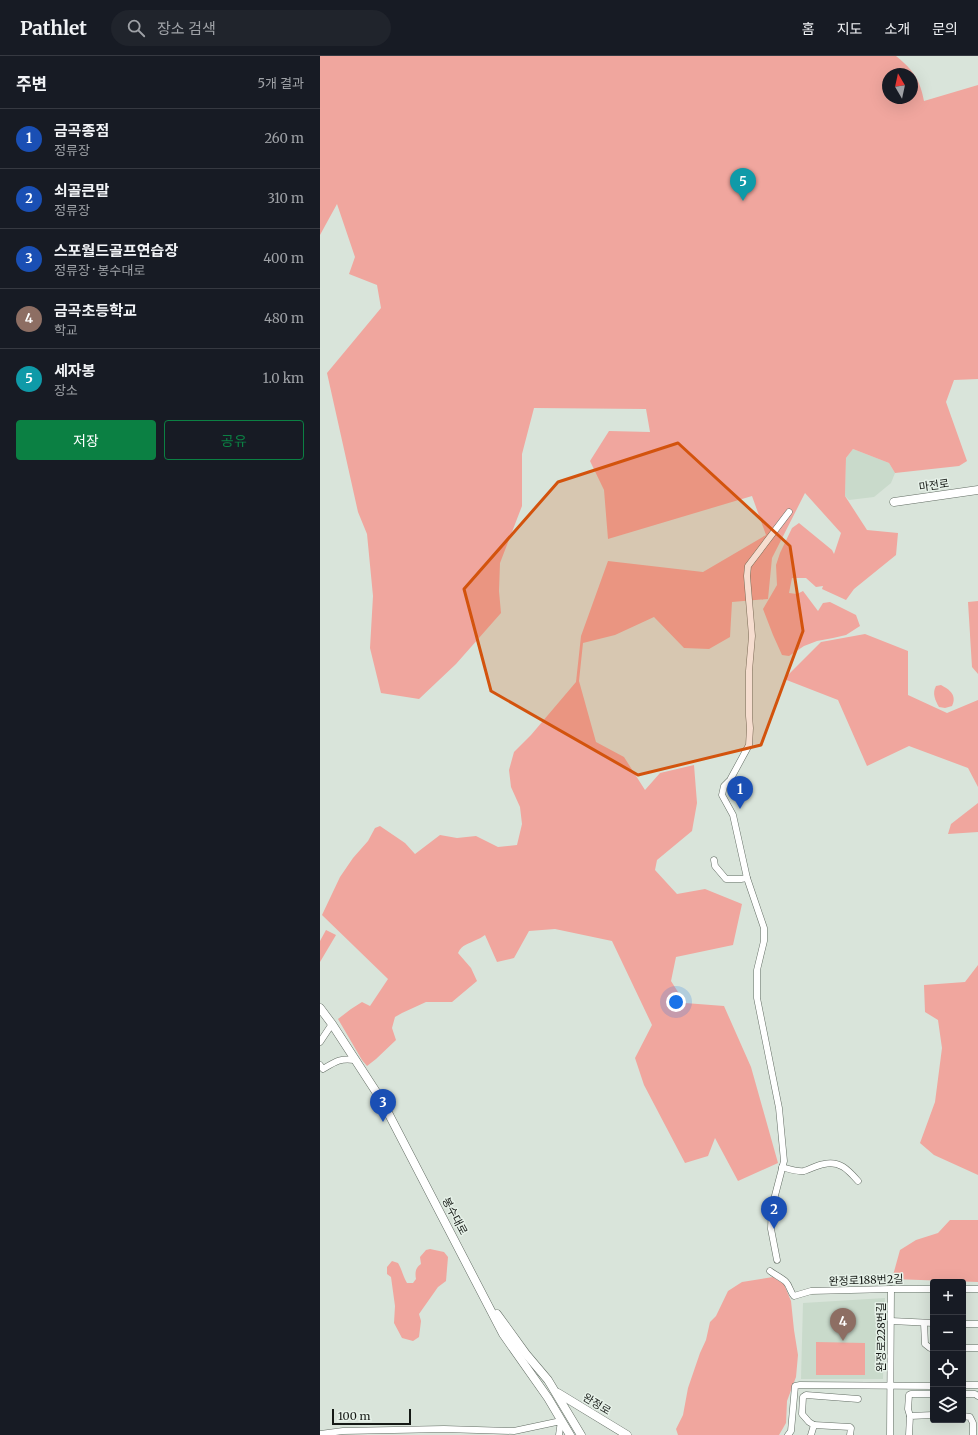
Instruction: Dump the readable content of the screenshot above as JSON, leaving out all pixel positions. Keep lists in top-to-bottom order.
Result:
{
  "streets": {
    "main road": ["마전로", "봉수대로", "완정로"],
    "street": ["완정로188번2길", "완정로228번길"]
  },
  "crossings": [
    ["봉수대로", "완정로"],
    ["완정로188번2길", "완정로228번길"]
  ],
  "scale_bar": "100 m",
  "north": "top",
  "page": {
    "header": "Pathlet",
    "search": "장소 검색",
    "nav": [
      "홈",
      "지도",
      "소개",
      "문의"
    ],
    "heading": ["주변", "5개 결과"],
    "list": [
      {
        "mark": "1",
        "name": "금곡종점",
        "note": "정류장",
        "value": "260 m"
      },
      {
        "mark": "2",
        "name": "쇠골큰말",
        "note": "정류장",
        "value": "310 m"
      },
      {
        "mark": "3",
        "name": "스포월드골프연습장",
        "note": "정류장 · 봉수대로",
        "value": "400 m"
      },
      {
        "mark": "4",
        "name": "금곡초등학교",
        "note": "학교",
        "value": "480 m"
      },
      {
        "mark": "5",
        "name": "세자봉",
        "note": "장소",
        "value": "1.0 km"
      }
    ],
    "pins": [
      "5",
      "1",
      "3",
      "2",
      "4"
    ],
    "buttons": ["저장", "공유"],
    "map_buttons": ["+", "−"],
    "scale": "100 m"
  }
}
